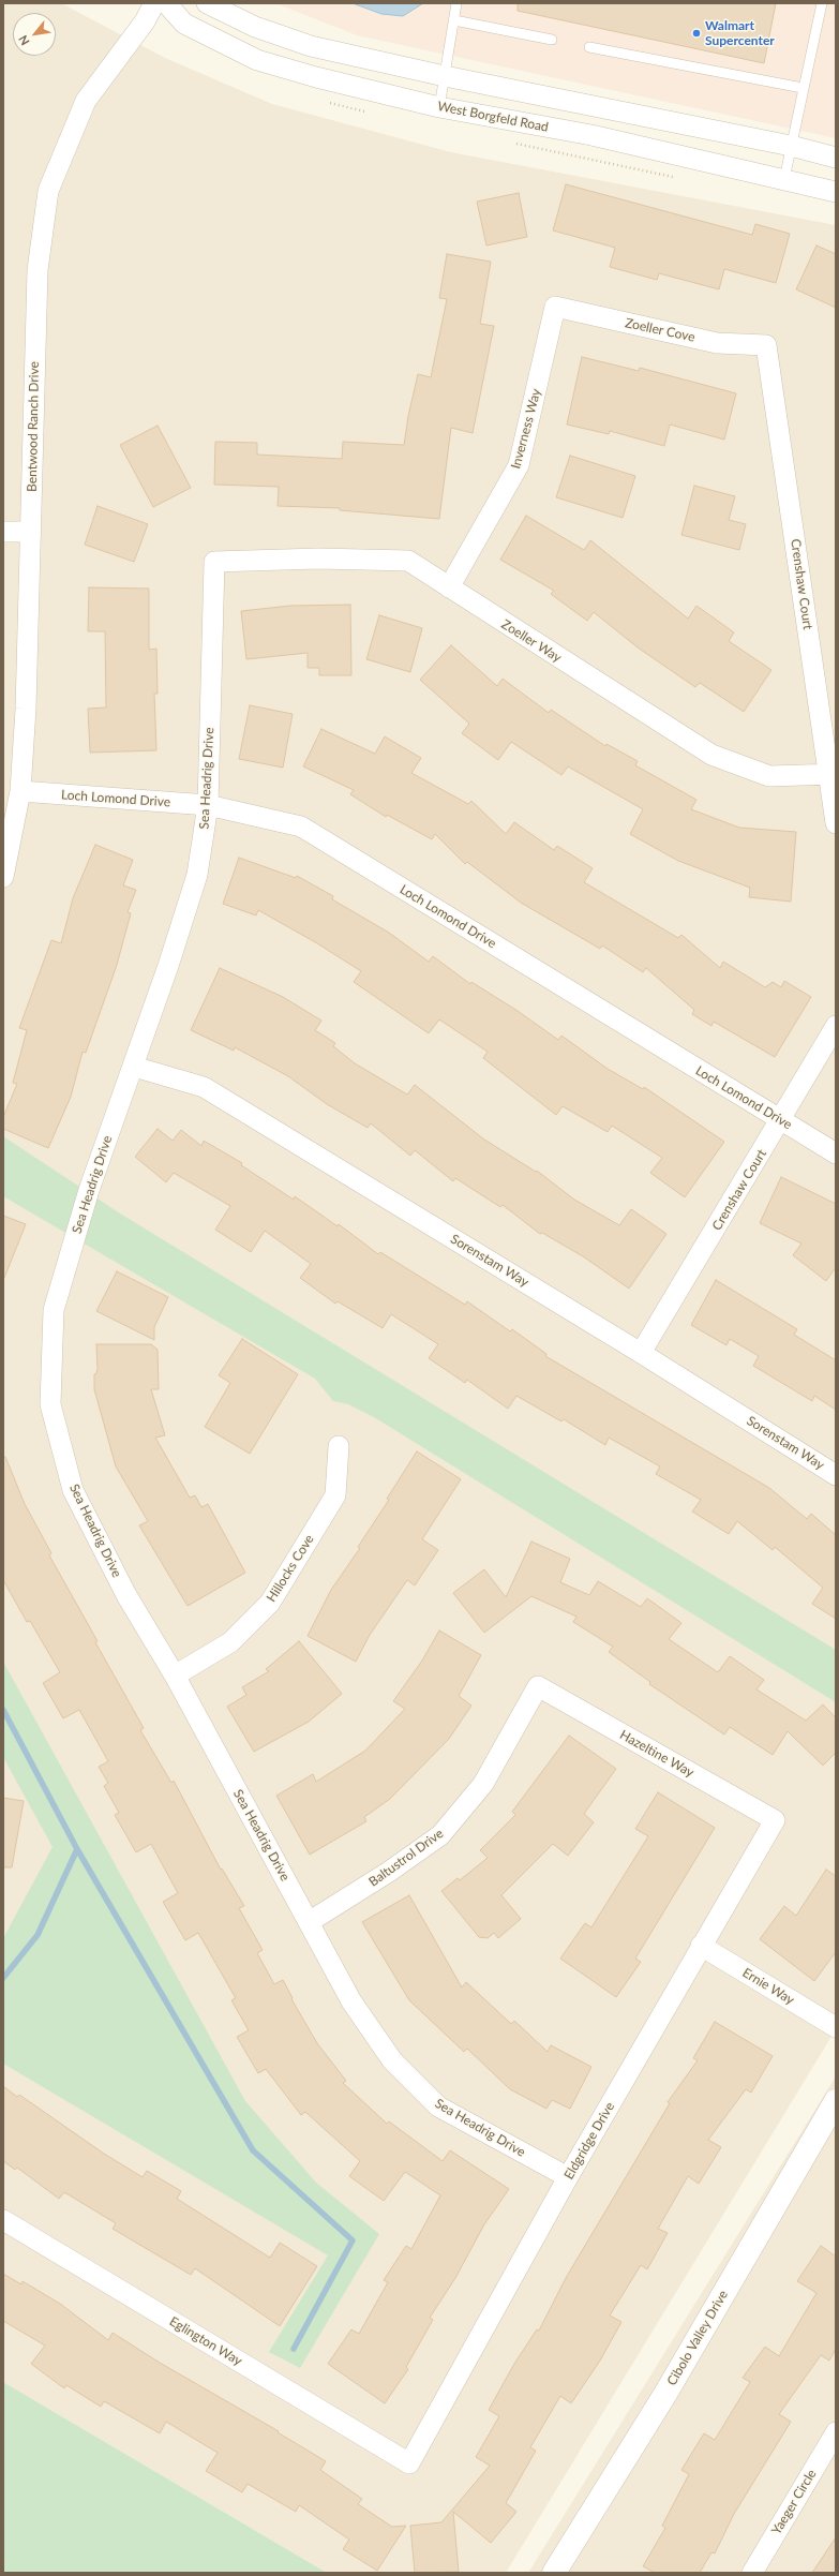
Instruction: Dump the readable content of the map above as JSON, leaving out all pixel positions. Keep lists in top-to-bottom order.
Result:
{
  "streets": {
    "main road": ["Cibolo Valley Drive"],
    "street": [
      "West Borgfeld Road",
      "Zoeller Cove",
      "Bentwood Ranch Drive",
      "Inverness Way",
      "Crenshaw Court",
      "Zoeller Way",
      "Sea Headrig Drive",
      "Loch Lomond Drive",
      "Sorenstam Way",
      "Hillocks Cove",
      "Hazeltine Way",
      "Baltustrol Drive",
      "Ernie Way",
      "Eldgridge Drive",
      "Eglington Way",
      "Yaeger Circle"
    ]
  },
  "crossings": [
    ["Zoeller Cove", "Inverness Way"],
    ["Zoeller Cove", "Crenshaw Court"],
    ["Bentwood Ranch Drive", "Loch Lomond Drive"],
    ["Inverness Way", "Zoeller Way"],
    ["Crenshaw Court", "Zoeller Way"],
    ["Crenshaw Court", "Loch Lomond Drive"],
    ["Crenshaw Court", "Sorenstam Way"],
    ["Zoeller Way", "Sea Headrig Drive"],
    ["Sea Headrig Drive", "Loch Lomond Drive"],
    ["Sea Headrig Drive", "Sorenstam Way"],
    ["Sea Headrig Drive", "Hillocks Cove"],
    ["Sea Headrig Drive", "Baltustrol Drive"],
    ["Sea Headrig Drive", "Eldgridge Drive"],
    ["Hazeltine Way", "Baltustrol Drive"],
    ["Hazeltine Way", "Eldgridge Drive"],
    ["Ernie Way", "Eldgridge Drive"],
    ["Eldgridge Drive", "Eglington Way"]
  ],
  "places": ["Walmart Supercenter"],
  "north": "bottom left"
}
